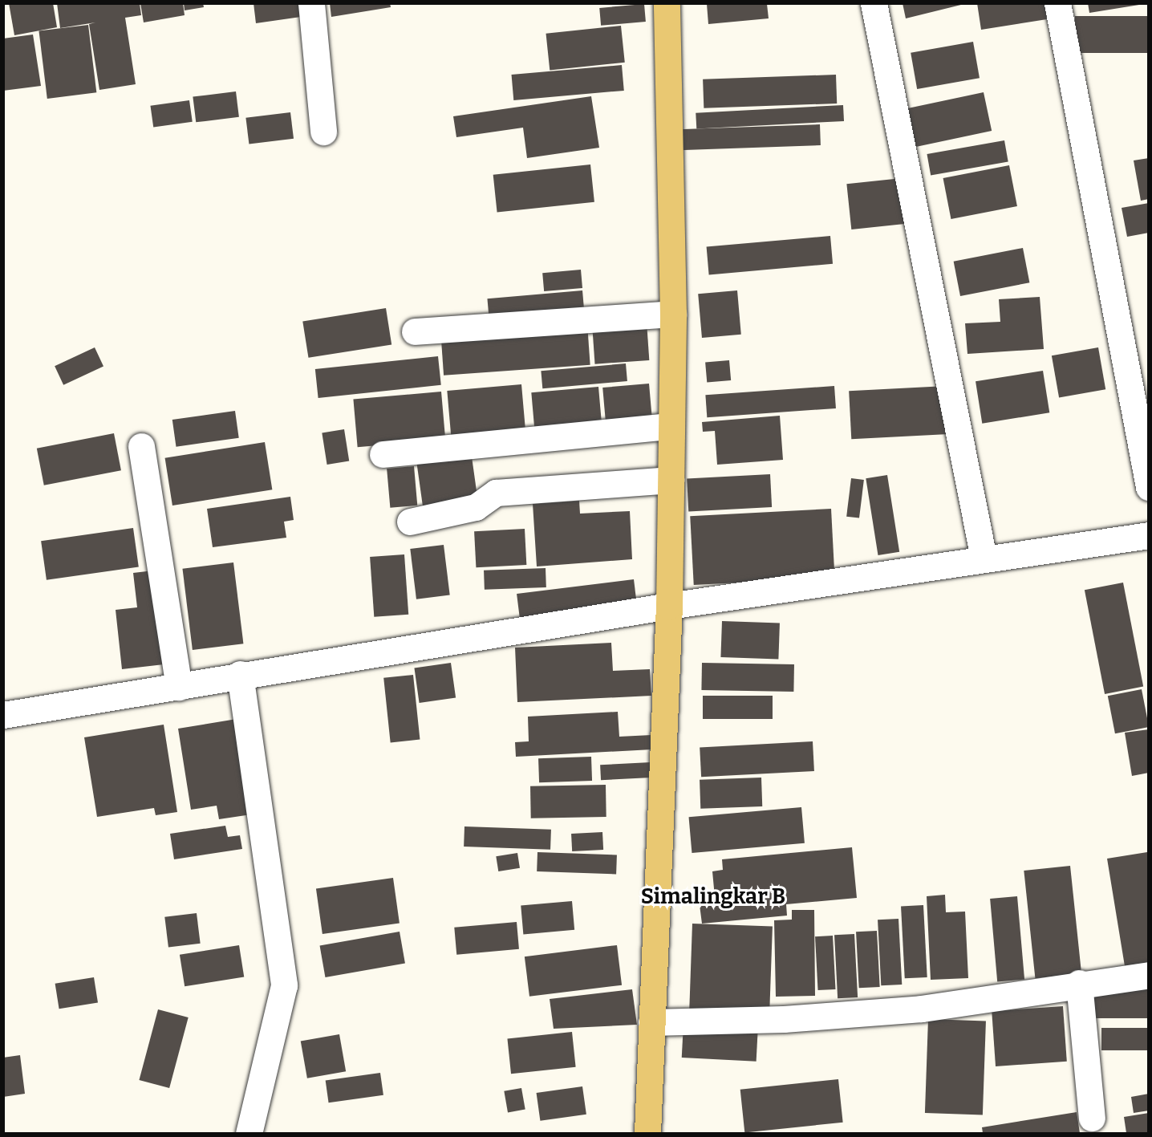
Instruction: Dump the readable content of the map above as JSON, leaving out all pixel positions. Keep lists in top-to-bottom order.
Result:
{
  "districts": ["Simalingkar B"]
}
